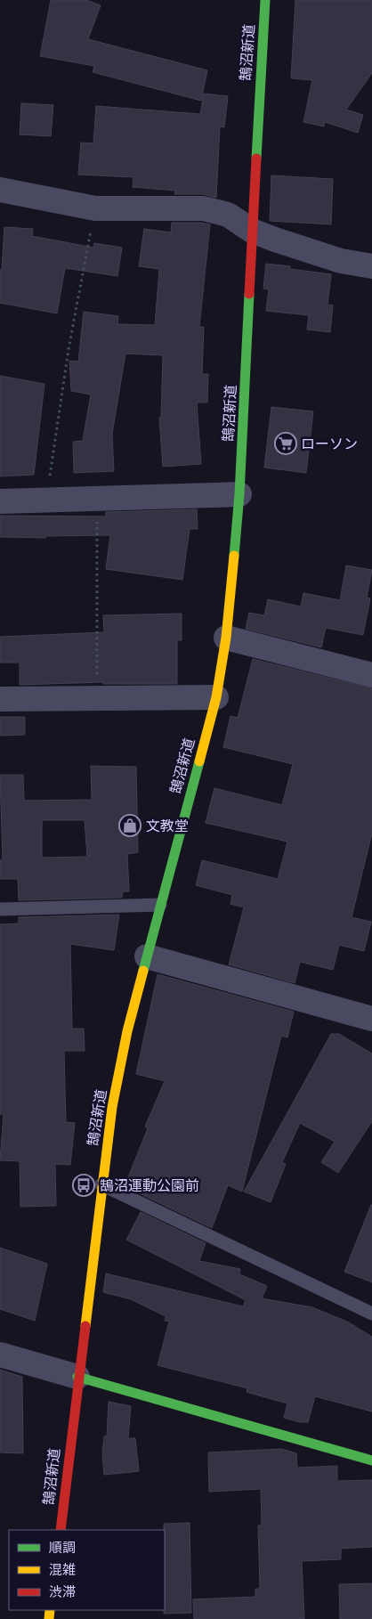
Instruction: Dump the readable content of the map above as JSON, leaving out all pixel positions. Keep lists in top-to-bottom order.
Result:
{
  "streets": {
    "street": ["鵠沼新道"]
  },
  "places": {
    "supermarket": ["ローソン"],
    "shop": ["文教堂"],
    "bus stop": ["鵠沼運動公園前"]
  },
  "legend": ["順調", "混雑", "渋滞"]
}
